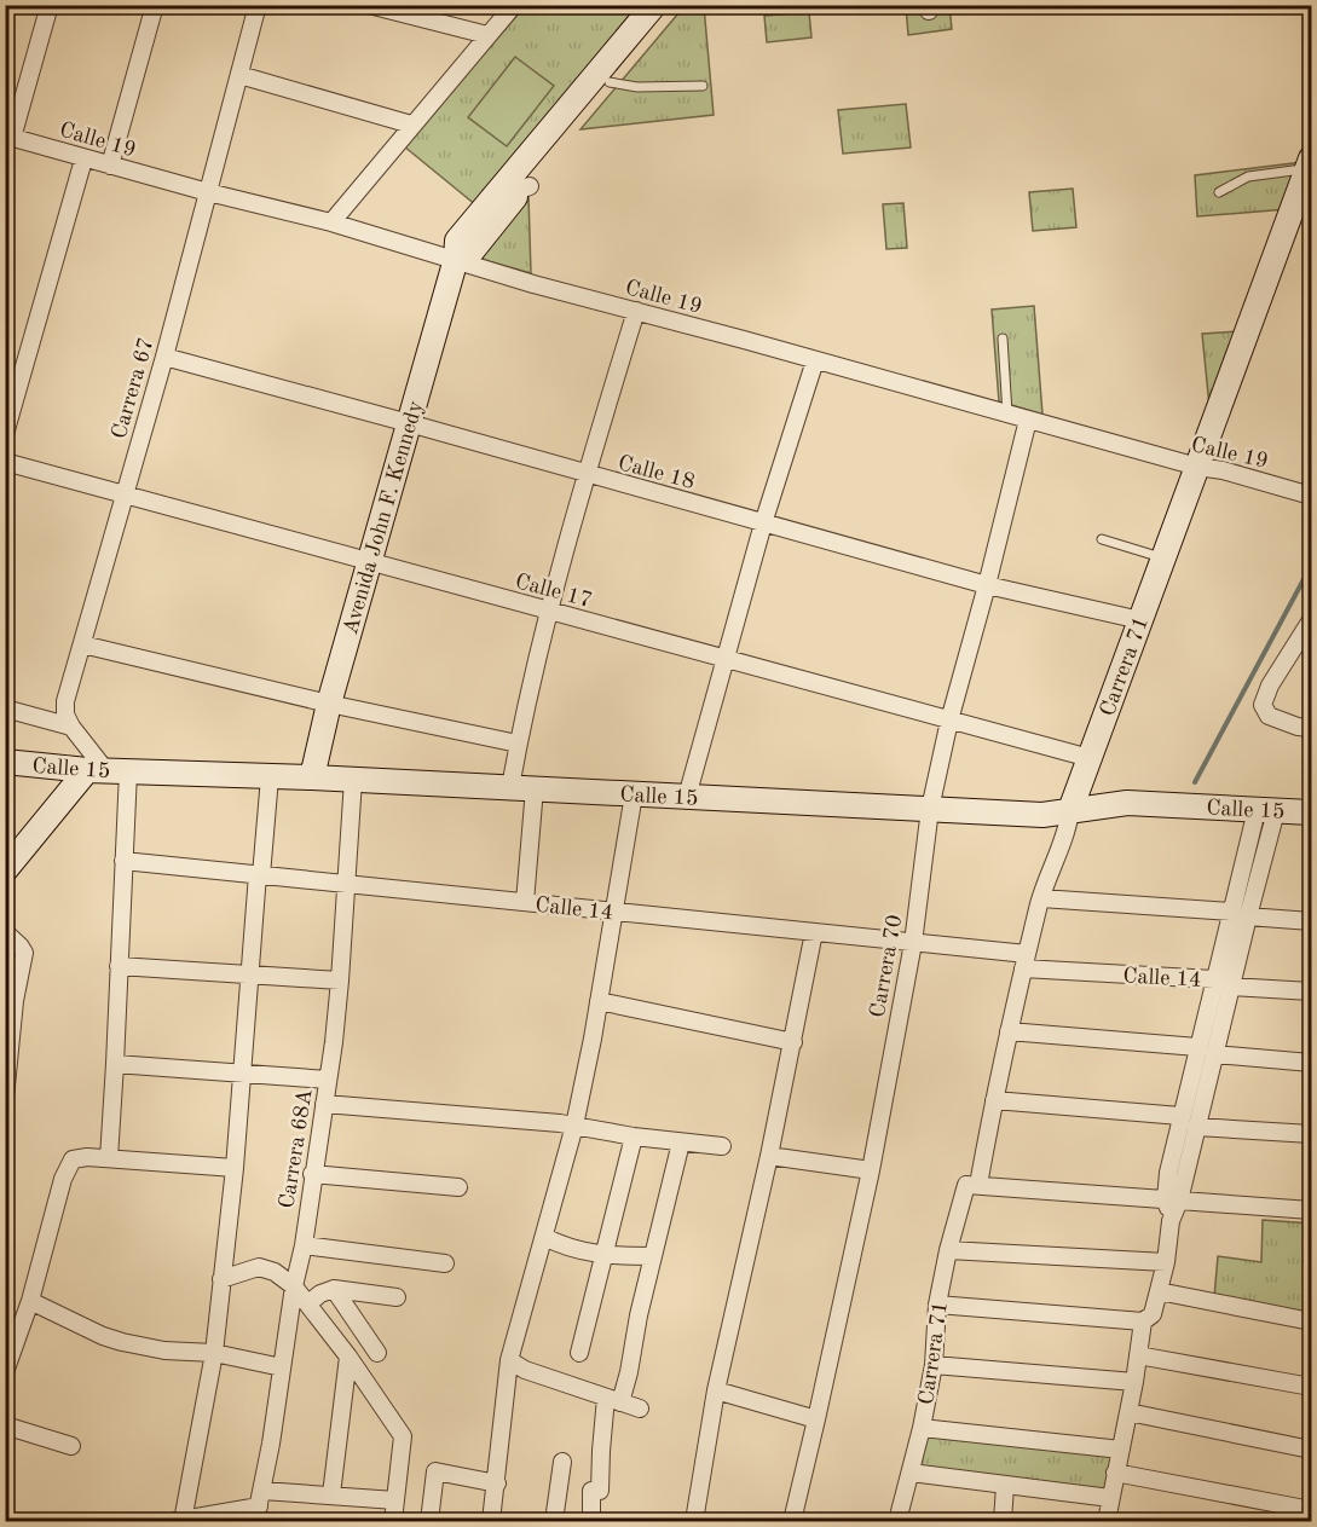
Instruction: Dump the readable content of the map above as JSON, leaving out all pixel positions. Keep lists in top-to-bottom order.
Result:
{
  "streets": {
    "street": [
      "Calle 19",
      "Carrera 67",
      "Calle 18",
      "Avenida John F. Kennedy",
      "Calle 17",
      "Carrera 71",
      "Calle 15",
      "Calle 14",
      "Carrera 70",
      "Carrera 68A"
    ]
  },
  "crossings": [
    ["Calle 19", "Carrera 67"],
    ["Calle 19", "Avenida John F. Kennedy"],
    ["Calle 19", "Carrera 71"],
    ["Calle 19", "Carrera 70"],
    ["Carrera 67", "Calle 18"],
    ["Carrera 67", "Calle 17"],
    ["Calle 18", "Avenida John F. Kennedy"],
    ["Calle 18", "Carrera 71"],
    ["Calle 18", "Carrera 70"],
    ["Avenida John F. Kennedy", "Calle 17"],
    ["Avenida John F. Kennedy", "Calle 15"],
    ["Calle 17", "Carrera 71"],
    ["Calle 17", "Carrera 70"],
    ["Carrera 71", "Calle 15"],
    ["Carrera 71", "Calle 14"],
    ["Calle 15", "Carrera 70"],
    ["Calle 15", "Carrera 68A"],
    ["Calle 14", "Carrera 70"],
    ["Calle 14", "Carrera 68A"]
  ]
}
